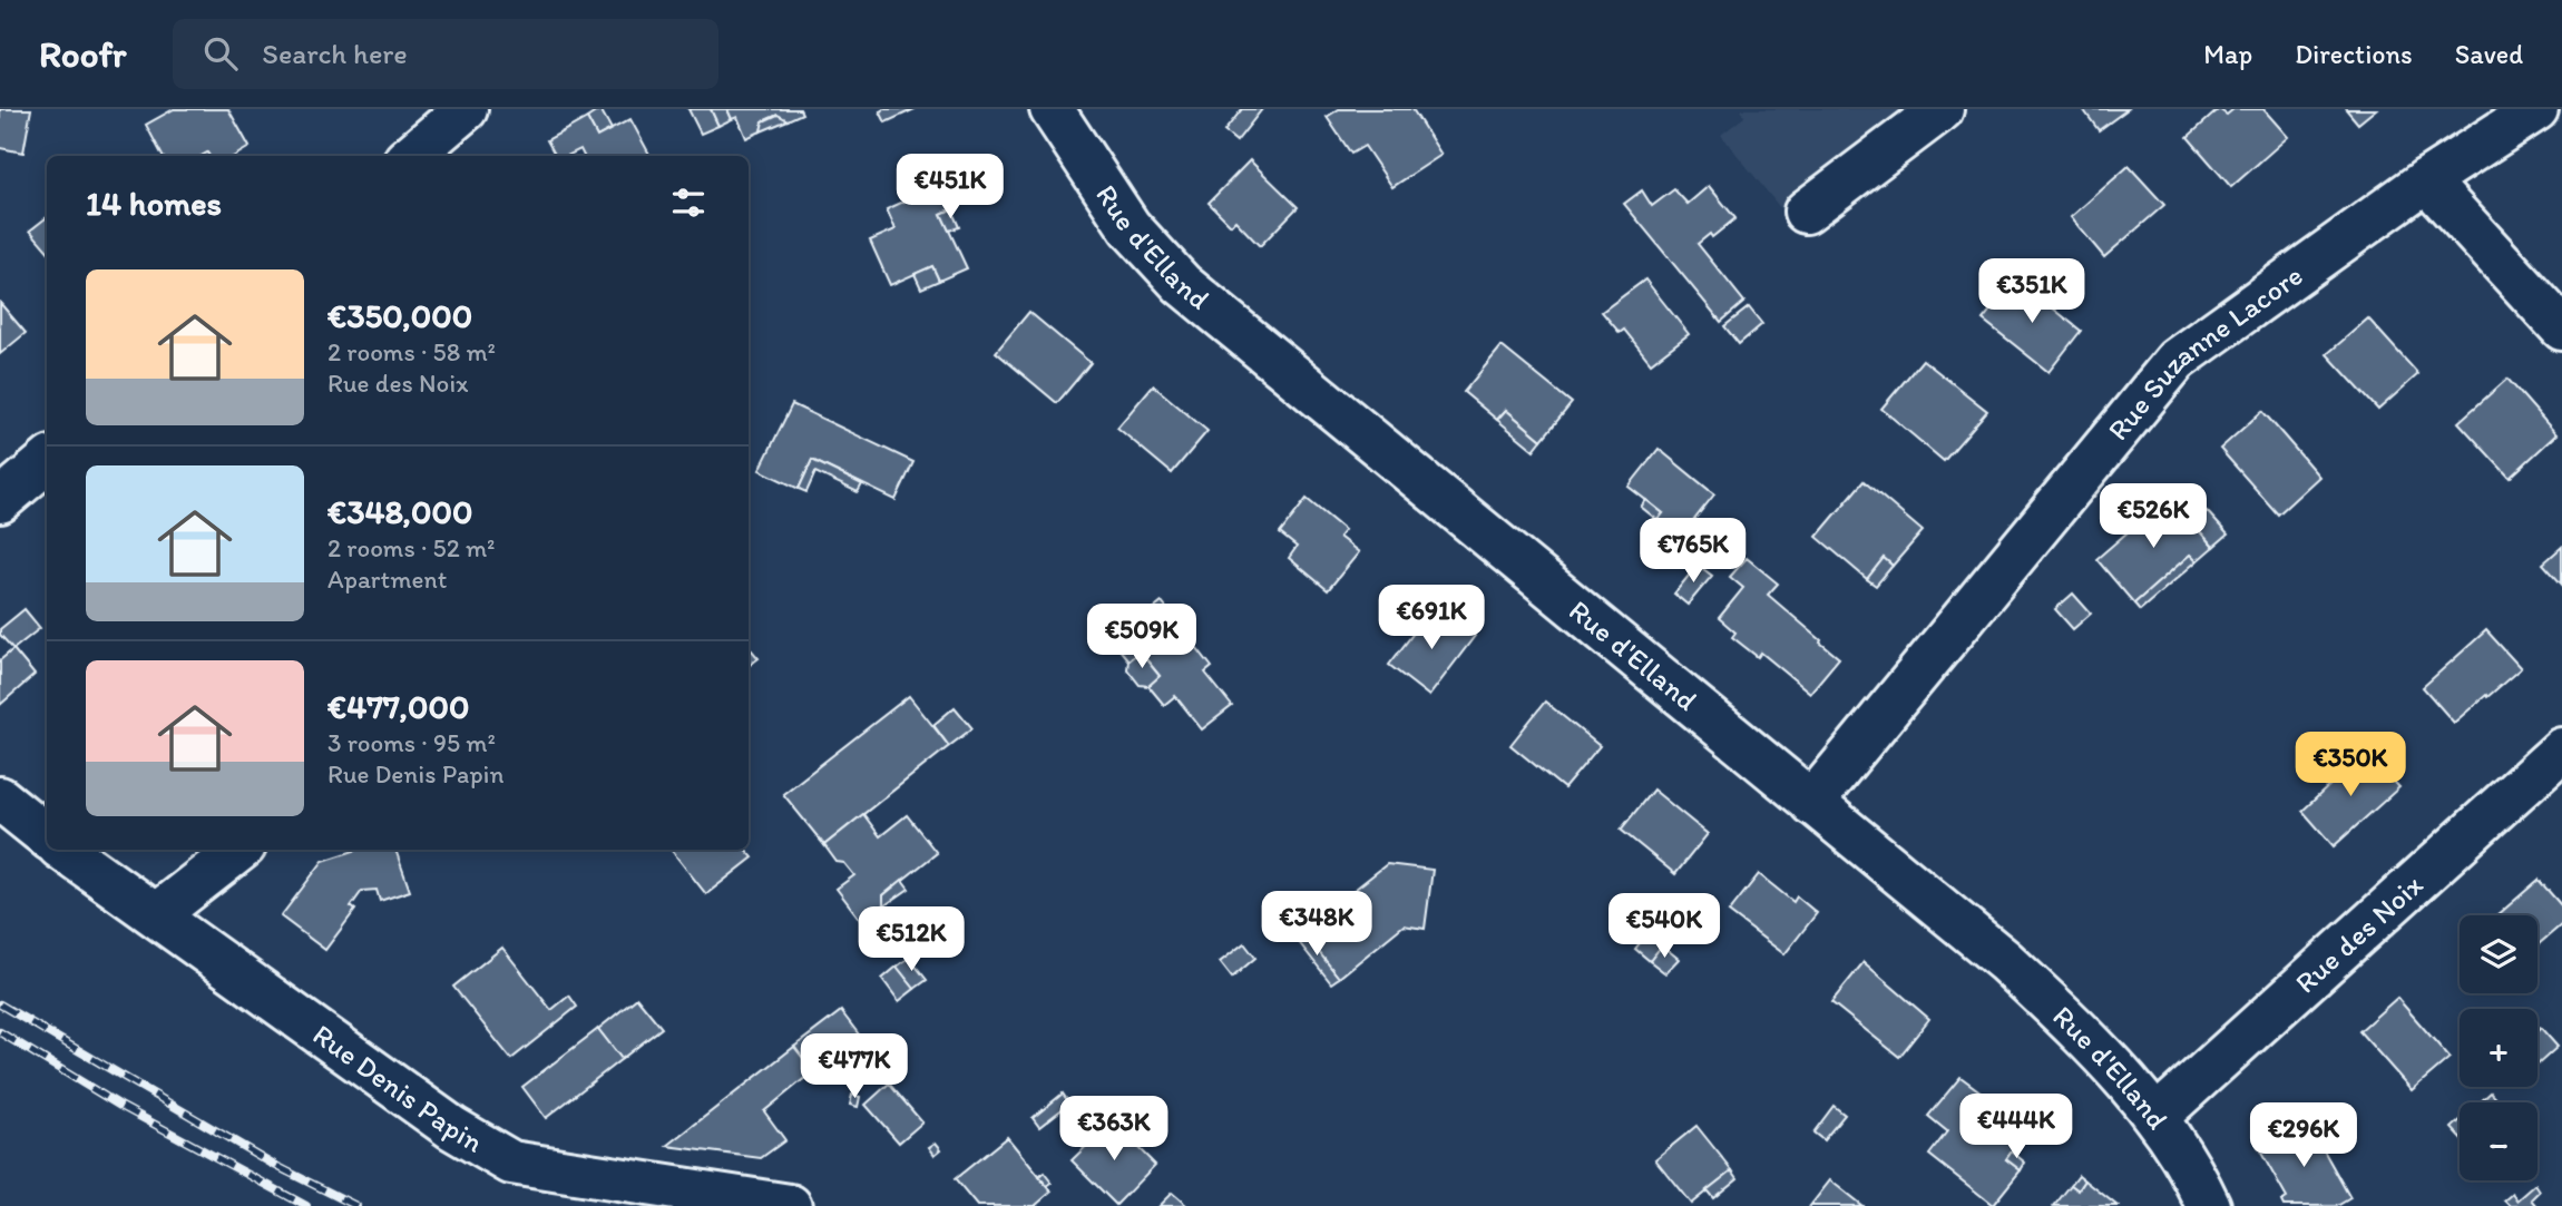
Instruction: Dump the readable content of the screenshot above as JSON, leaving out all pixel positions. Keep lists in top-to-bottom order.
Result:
{
  "streets": {
    "street": [
      "Rue d'Elland",
      "Rue Suzanne Lacore",
      "Rue des Noix",
      "Rue Denis Papin"
    ]
  },
  "crossings": [
    ["Rue d'Elland", "Rue Suzanne Lacore"],
    ["Rue d'Elland", "Rue des Noix"]
  ],
  "page": {
    "header": "Roofr",
    "search": "Search here",
    "nav": ["Map", "Directions", "Saved"],
    "price": [
      "€451K",
      "€351K",
      "€526K",
      "€765K",
      "€691K",
      "€509K",
      "€350K",
      "€348K",
      "€540K",
      "€512K",
      "€477K",
      "€444K",
      "€363K",
      "€296K"
    ],
    "heading": "14 homes",
    "list": [
      {
        "name": "€350,000",
        "note": "2 rooms · 58 m² · Rue des Noix"
      },
      {
        "name": "€348,000",
        "note": "2 rooms · 52 m² · Apartment"
      },
      {
        "name": "€477,000",
        "note": "3 rooms · 95 m² · Rue Denis Papin"
      }
    ],
    "map_buttons": ["+", "−"]
  }
}
